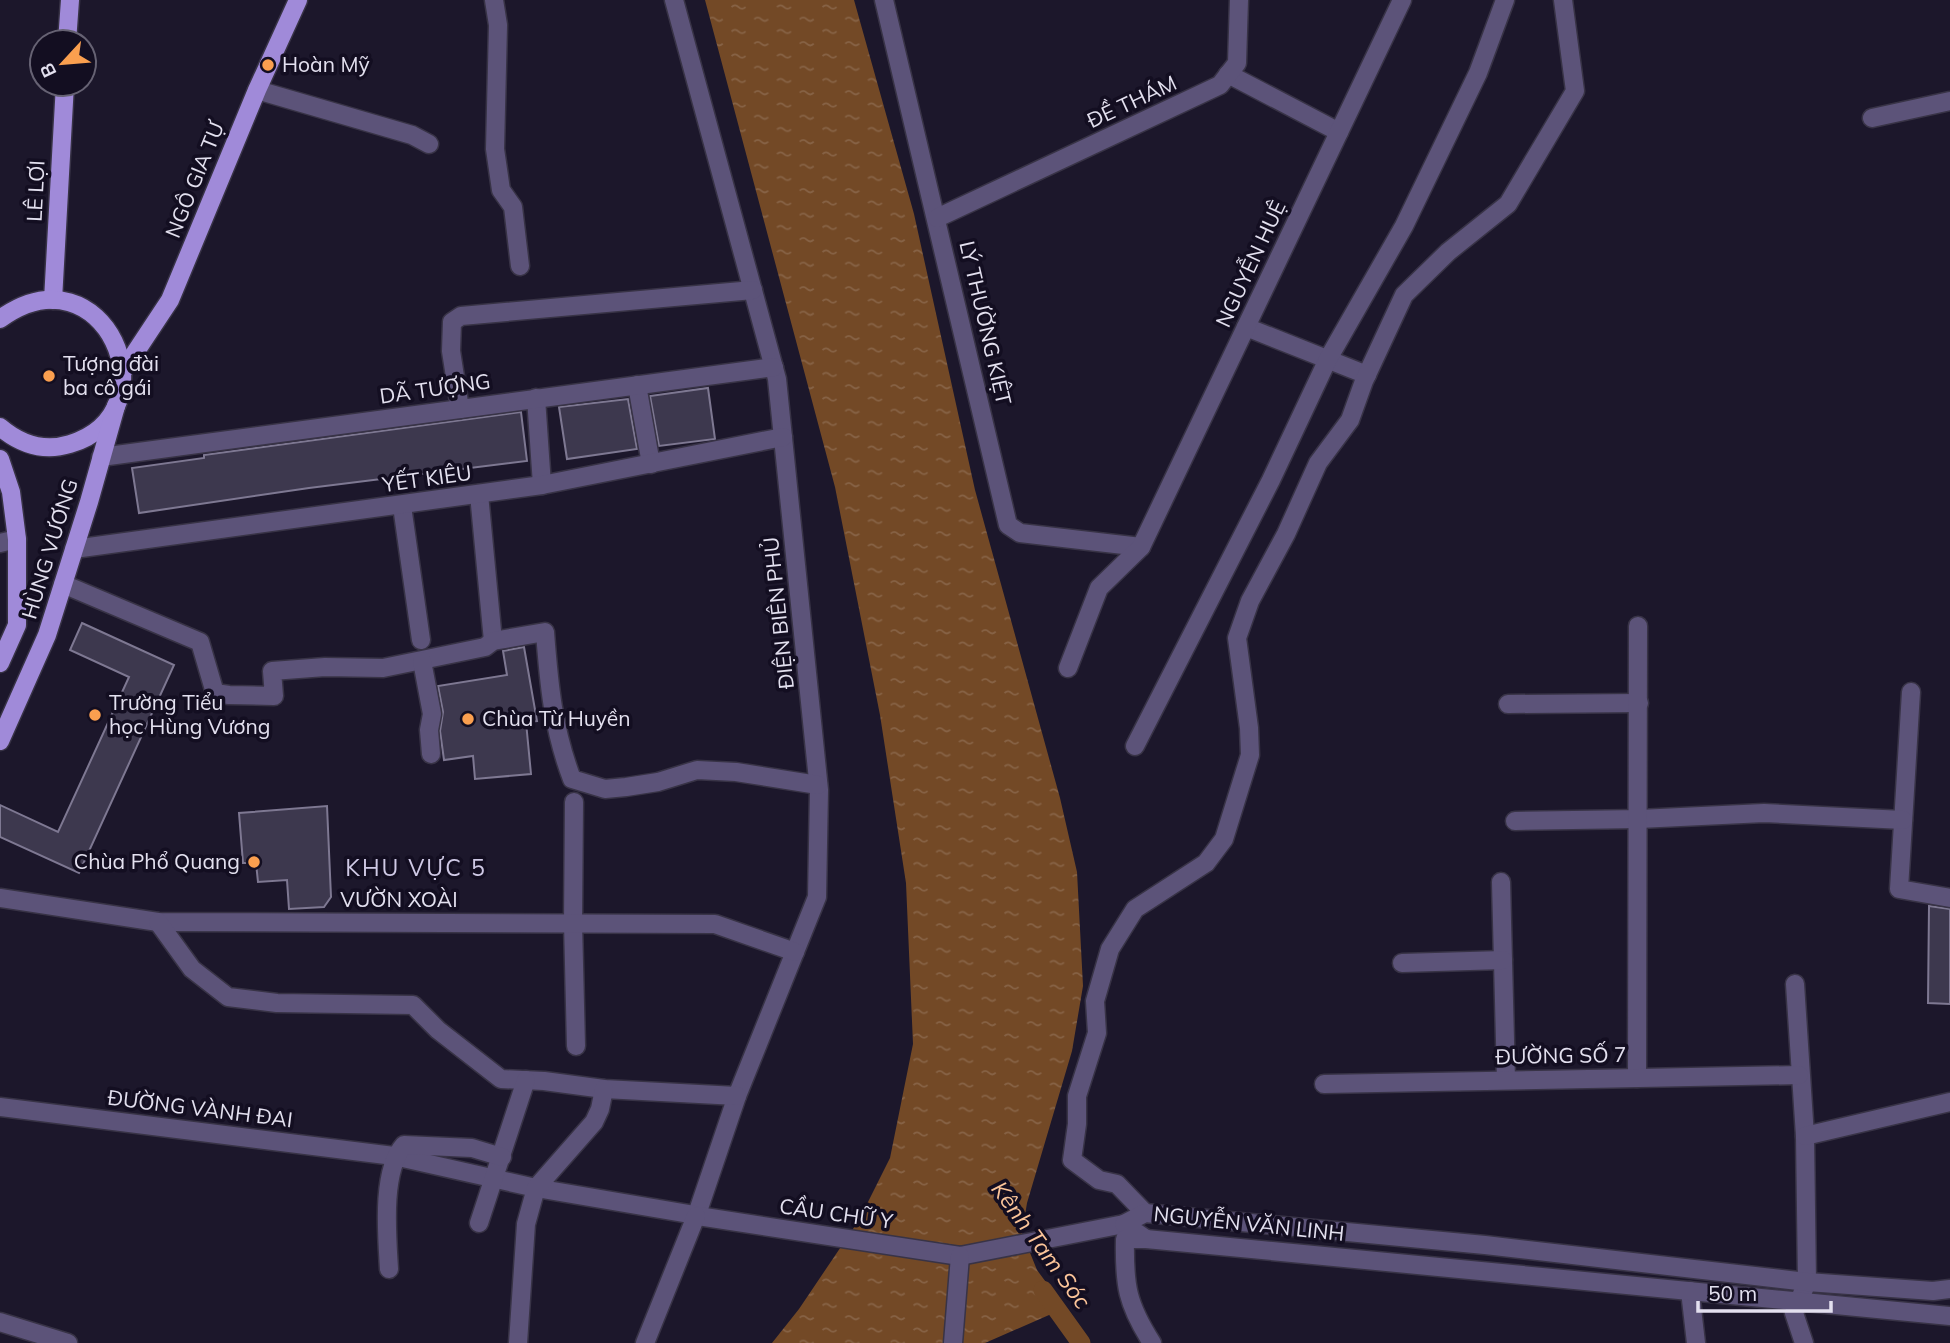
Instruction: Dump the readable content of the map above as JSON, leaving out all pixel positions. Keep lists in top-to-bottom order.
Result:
{
  "streets": {
    "main road": ["NGÔ GIA TỰ", "LÊ LỢI", "HÙNG VƯƠNG"],
    "street": [
      "ĐỀ THÁM",
      "NGUYỄN HUỆ",
      "LÝ THƯỜNG KIỆT",
      "DÃ TƯỢNG",
      "YẾT KIÊU",
      "ĐIỆN BIÊN PHỦ",
      "VƯỜN XOÀI",
      "ĐƯỜNG SỐ 7",
      "ĐƯỜNG VÀNH ĐAI",
      "CẦU CHỮ Y",
      "NGUYỄN VĂN LINH"
    ]
  },
  "crossings": [
    ["ĐỀ THÁM", "LÝ THƯỜNG KIỆT"],
    ["NGÔ GIA TỰ", "HÙNG VƯƠNG"],
    ["NGUYỄN HUỆ", "LÝ THƯỜNG KIỆT"],
    ["DÃ TƯỢNG", "HÙNG VƯƠNG"],
    ["DÃ TƯỢNG", "ĐIỆN BIÊN PHỦ"],
    ["YẾT KIÊU", "HÙNG VƯƠNG"],
    ["YẾT KIÊU", "ĐIỆN BIÊN PHỦ"],
    ["ĐIỆN BIÊN PHỦ", "VƯỜN XOÀI"],
    ["ĐIỆN BIÊN PHỦ", "CẦU CHỮ Y"],
    ["ĐƯỜNG VÀNH ĐAI", "CẦU CHỮ Y"],
    ["CẦU CHỮ Y", "NGUYỄN VĂN LINH"]
  ],
  "districts": ["KHU VỰC 5"],
  "water": ["Kênh Tam Sóc"],
  "places": [
    "Hoàn Mỹ",
    "Tượng đài ba cô gái",
    "Trường Tiểu học Hùng Vương",
    "Chùa Từ Huyền",
    "Chùa Phổ Quang"
  ],
  "scale_bar": "50 m",
  "north": "bottom left"
}
